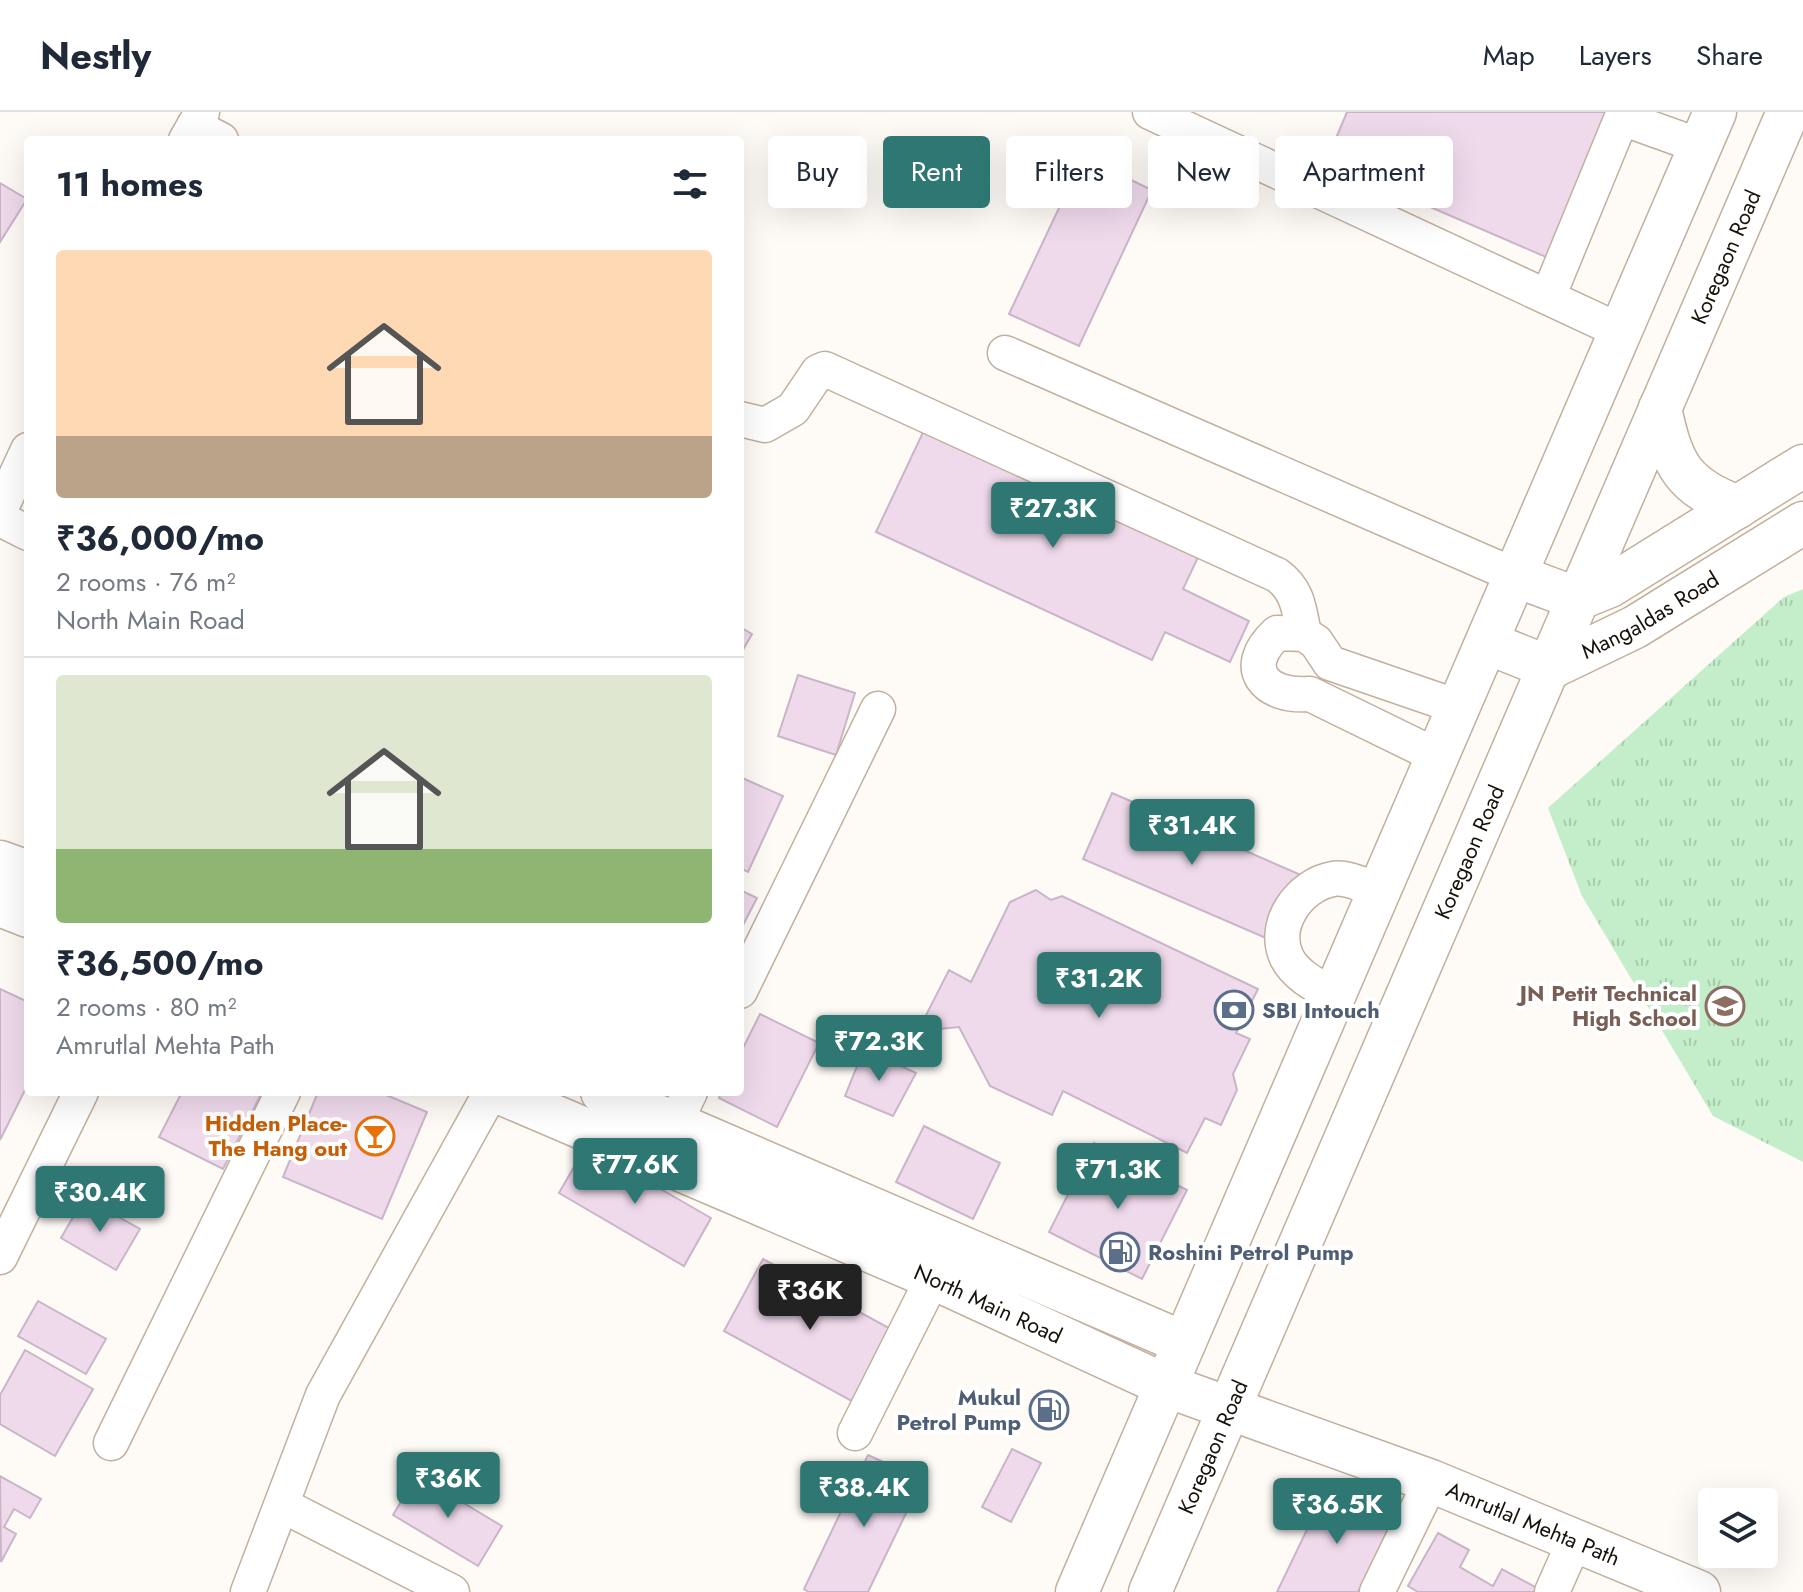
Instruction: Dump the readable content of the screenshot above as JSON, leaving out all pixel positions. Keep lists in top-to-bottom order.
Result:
{
  "streets": {
    "main road": [
      "Koregaon Road",
      "Mangaldas Road",
      "North Main Road",
      "Amrutlal Mehta Path"
    ]
  },
  "crossings": [
    ["Koregaon Road", "Mangaldas Road"],
    ["Koregaon Road", "North Main Road"],
    ["Koregaon Road", "Amrutlal Mehta Path"],
    ["North Main Road", "Amrutlal Mehta Path"]
  ],
  "places": {
    "school or university": ["JN Petit Technical High School"],
    "bank": ["SBI Intouch"],
    "bar": ["Hidden Place- The Hang out"],
    "fuel station": ["Roshini Petrol Pump", "Mukul Petrol Pump"]
  },
  "page": {
    "header": "Nestly",
    "nav": ["Map", "Layers", "Share"],
    "chip": [
      "Buy",
      "Rent",
      "Filters",
      "New",
      "Apartment"
    ],
    "heading": "11 homes",
    "list": [
      {
        "name": "₹36,000/mo",
        "note": "2 rooms · 76 m² · North Main Road"
      },
      {
        "name": "₹36,500/mo",
        "note": "2 rooms · 80 m² · Amrutlal Mehta Path"
      }
    ],
    "price": [
      "₹27.3K",
      "₹31.4K",
      "₹31.2K",
      "₹72.3K",
      "₹77.6K",
      "₹71.3K",
      "₹30.4K",
      "₹36K",
      "₹36K",
      "₹38.4K",
      "₹36.5K"
    ]
  }
}
